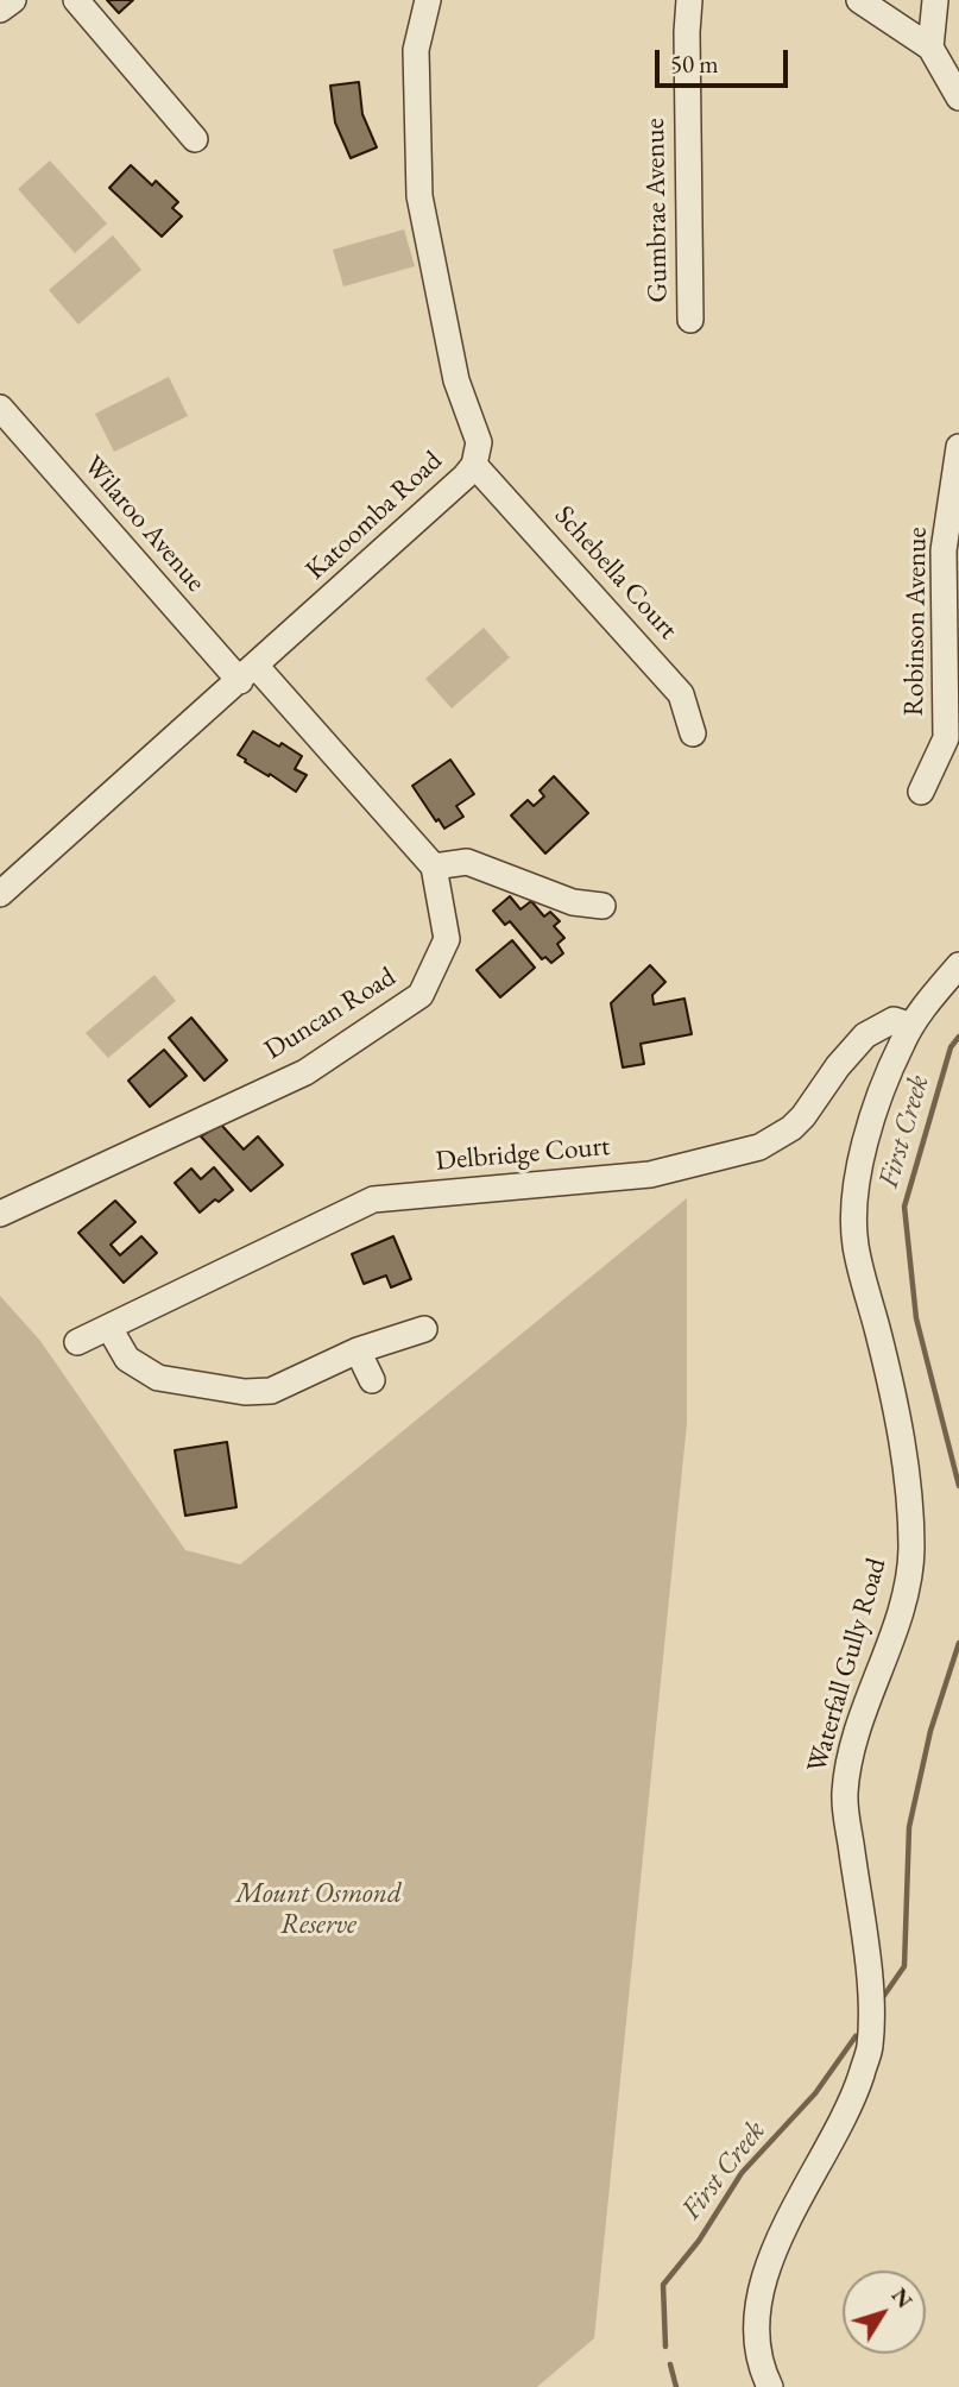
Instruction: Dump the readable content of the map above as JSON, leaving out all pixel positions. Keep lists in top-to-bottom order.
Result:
{
  "streets": {
    "street": [
      "Gumbrae Avenue",
      "Katoomba Road",
      "Wilaroo Avenue",
      "Schebella Court",
      "Robinson Avenue",
      "Duncan Road",
      "Delbridge Court",
      "Waterfall Gully Road"
    ]
  },
  "crossings": [
    ["Katoomba Road", "Wilaroo Avenue"],
    ["Katoomba Road", "Schebella Court"],
    ["Delbridge Court", "Waterfall Gully Road"]
  ],
  "water": ["First Creek"],
  "parks": ["Mount Osmond Reserve"],
  "scale_bar": "50 m",
  "north": "top right"
}
